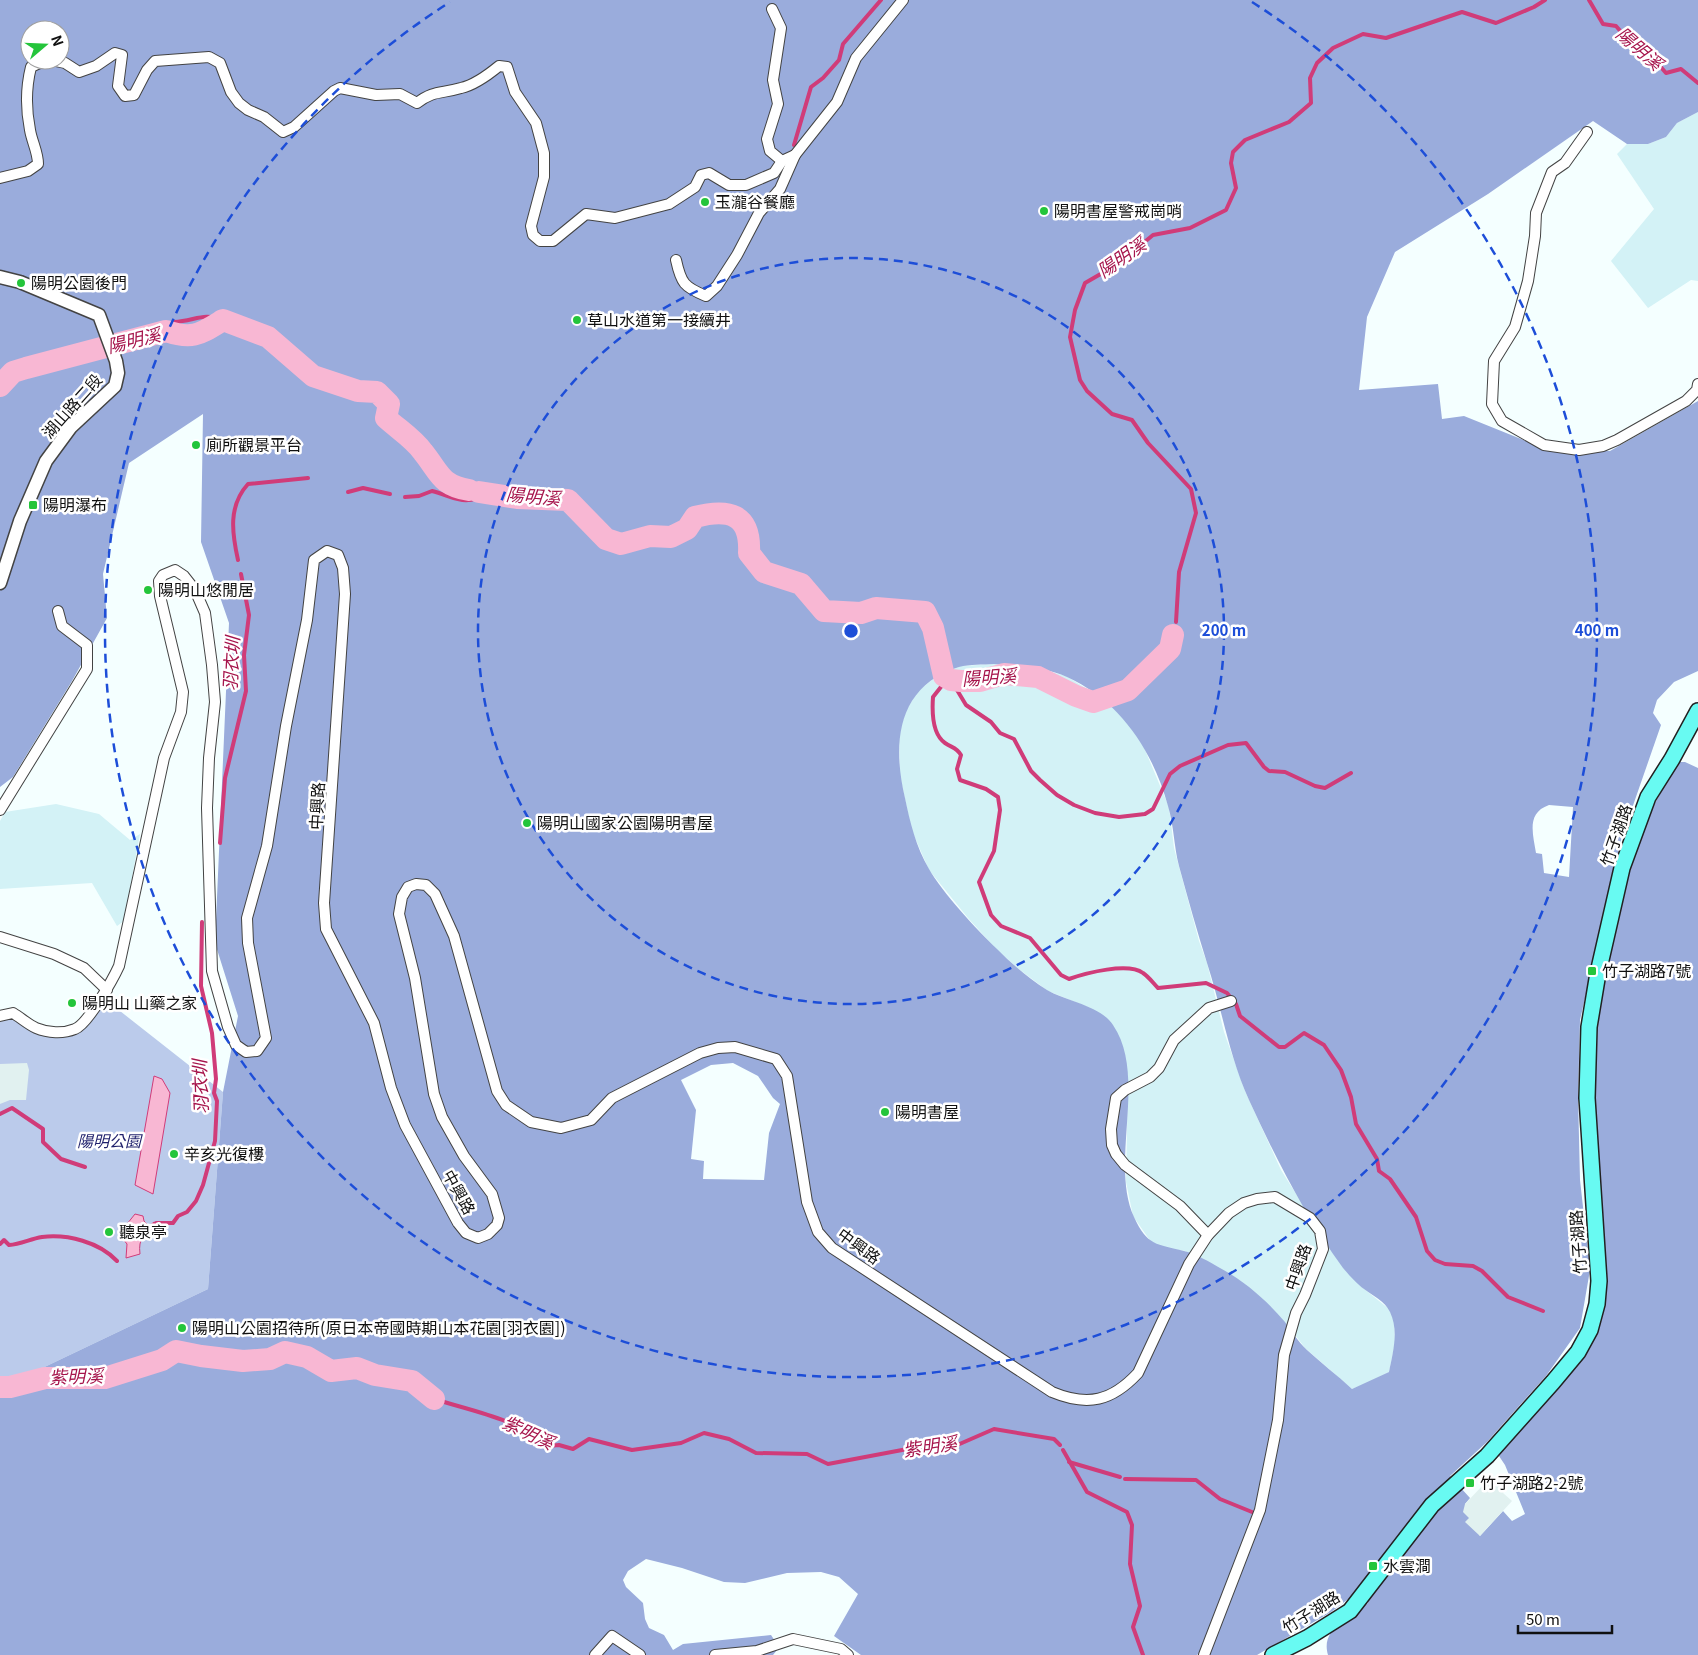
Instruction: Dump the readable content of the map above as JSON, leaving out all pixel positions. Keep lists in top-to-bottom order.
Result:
{
  "streets": {
    "main road": ["竹子湖路"],
    "street": ["湖山路二段", "中興路"]
  },
  "water": ["陽明溪", "羽衣圳", "紫明溪"],
  "parks": ["陽明公園"],
  "places": {
    "other": [
      "玉瀧谷餐廳",
      "陽明書屋警戒崗哨",
      "陽明公園後門",
      "草山水道第一接續井",
      "廁所觀景平台",
      "陽明山悠閒居",
      "陽明山國家公園陽明書屋",
      "陽明山 山藥之家",
      "陽明書屋",
      "辛亥光復樓",
      "聽泉亭",
      "陽明山公園招待所(原日本帝國時期山本花園[羽衣園])"
    ],
    "transit": [
      "陽明瀑布",
      "竹子湖路7號",
      "竹子湖路2-2號",
      "水雲澗"
    ]
  },
  "scale_bar": "50 m",
  "north": "right",
  "rings": ["200 m", "400 m"]
}
